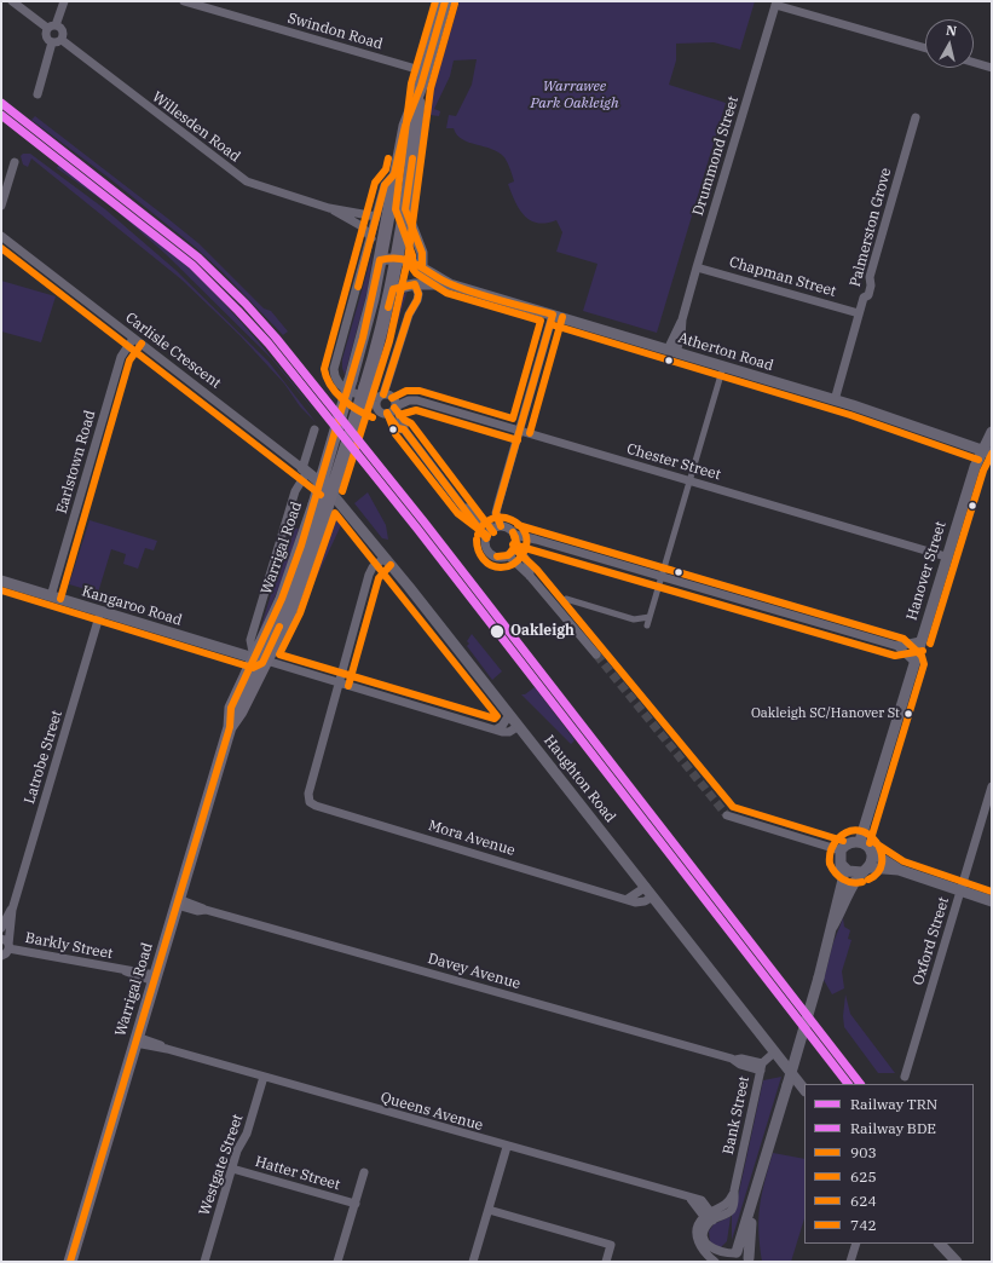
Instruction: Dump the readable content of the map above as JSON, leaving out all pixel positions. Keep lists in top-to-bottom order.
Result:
{
  "streets": {
    "highway": ["Warrigal Road"],
    "street": [
      "Swindon Road",
      "Willesden Road",
      "Drummond Street",
      "Palmerston Grove",
      "Chapman Street",
      "Carlisle Crescent",
      "Atherton Road",
      "Earlstown Road",
      "Chester Street",
      "Hanover Street",
      "Kangaroo Road",
      "Latrobe Street",
      "Haughton Road",
      "Mora Avenue",
      "Oxford Street",
      "Barkly Street",
      "Davey Avenue",
      "Queens Avenue",
      "Bank Street",
      "Westgate Street",
      "Hatter Street"
    ]
  },
  "crossings": [
    ["Swindon Road", "Warrigal Road"],
    ["Willesden Road", "Warrigal Road"],
    ["Drummond Street", "Chapman Street"],
    ["Drummond Street", "Atherton Road"],
    ["Palmerston Grove", "Chapman Street"],
    ["Palmerston Grove", "Atherton Road"],
    ["Carlisle Crescent", "Earlstown Road"],
    ["Carlisle Crescent", "Warrigal Road"],
    ["Carlisle Crescent", "Haughton Road"],
    ["Atherton Road", "Warrigal Road"],
    ["Atherton Road", "Hanover Street"],
    ["Earlstown Road", "Kangaroo Road"],
    ["Chester Street", "Warrigal Road"],
    ["Chester Street", "Hanover Street"],
    ["Warrigal Road", "Kangaroo Road"],
    ["Warrigal Road", "Barkly Street"],
    ["Warrigal Road", "Davey Avenue"],
    ["Warrigal Road", "Queens Avenue"],
    ["Kangaroo Road", "Latrobe Street"],
    ["Latrobe Street", "Barkly Street"],
    ["Haughton Road", "Mora Avenue"],
    ["Haughton Road", "Bank Street"],
    ["Davey Avenue", "Bank Street"],
    ["Queens Avenue", "Bank Street"],
    ["Queens Avenue", "Westgate Street"],
    ["Westgate Street", "Hatter Street"]
  ],
  "parks": ["Warrawee Park Oakleigh"],
  "places": ["Oakleigh", "Oakleigh SC/Hanover St"],
  "lines": [
    "transit line 903",
    "transit line 742",
    "transit line 625",
    "rail line TRN",
    "rail line BDE",
    "transit line 624"
  ],
  "legend": [
    "Railway TRN",
    "Railway BDE",
    "903",
    "625",
    "624",
    "742"
  ],
  "north": "top"
}
